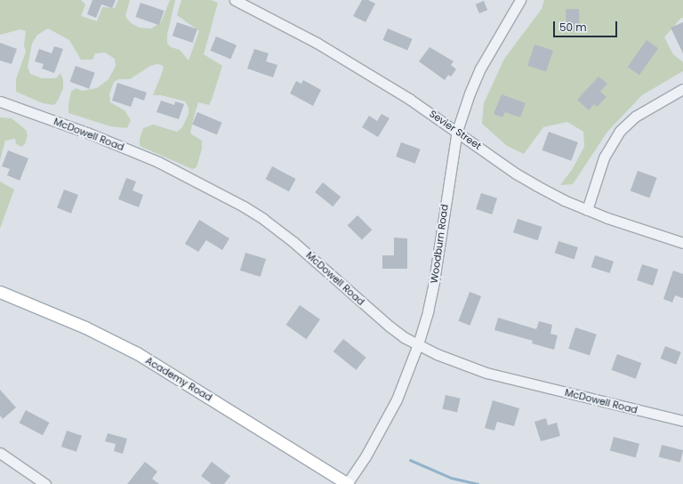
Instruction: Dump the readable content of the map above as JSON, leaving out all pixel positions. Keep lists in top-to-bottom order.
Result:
{
  "streets": {
    "main road": ["Academy Road"],
    "street": ["Sevier Street", "McDowell Road", "Woodburn Road"]
  },
  "crossings": [
    ["Sevier Street", "Woodburn Road"],
    ["McDowell Road", "Woodburn Road"],
    ["Woodburn Road", "Academy Road"]
  ],
  "scale_bar": "50 m"
}
